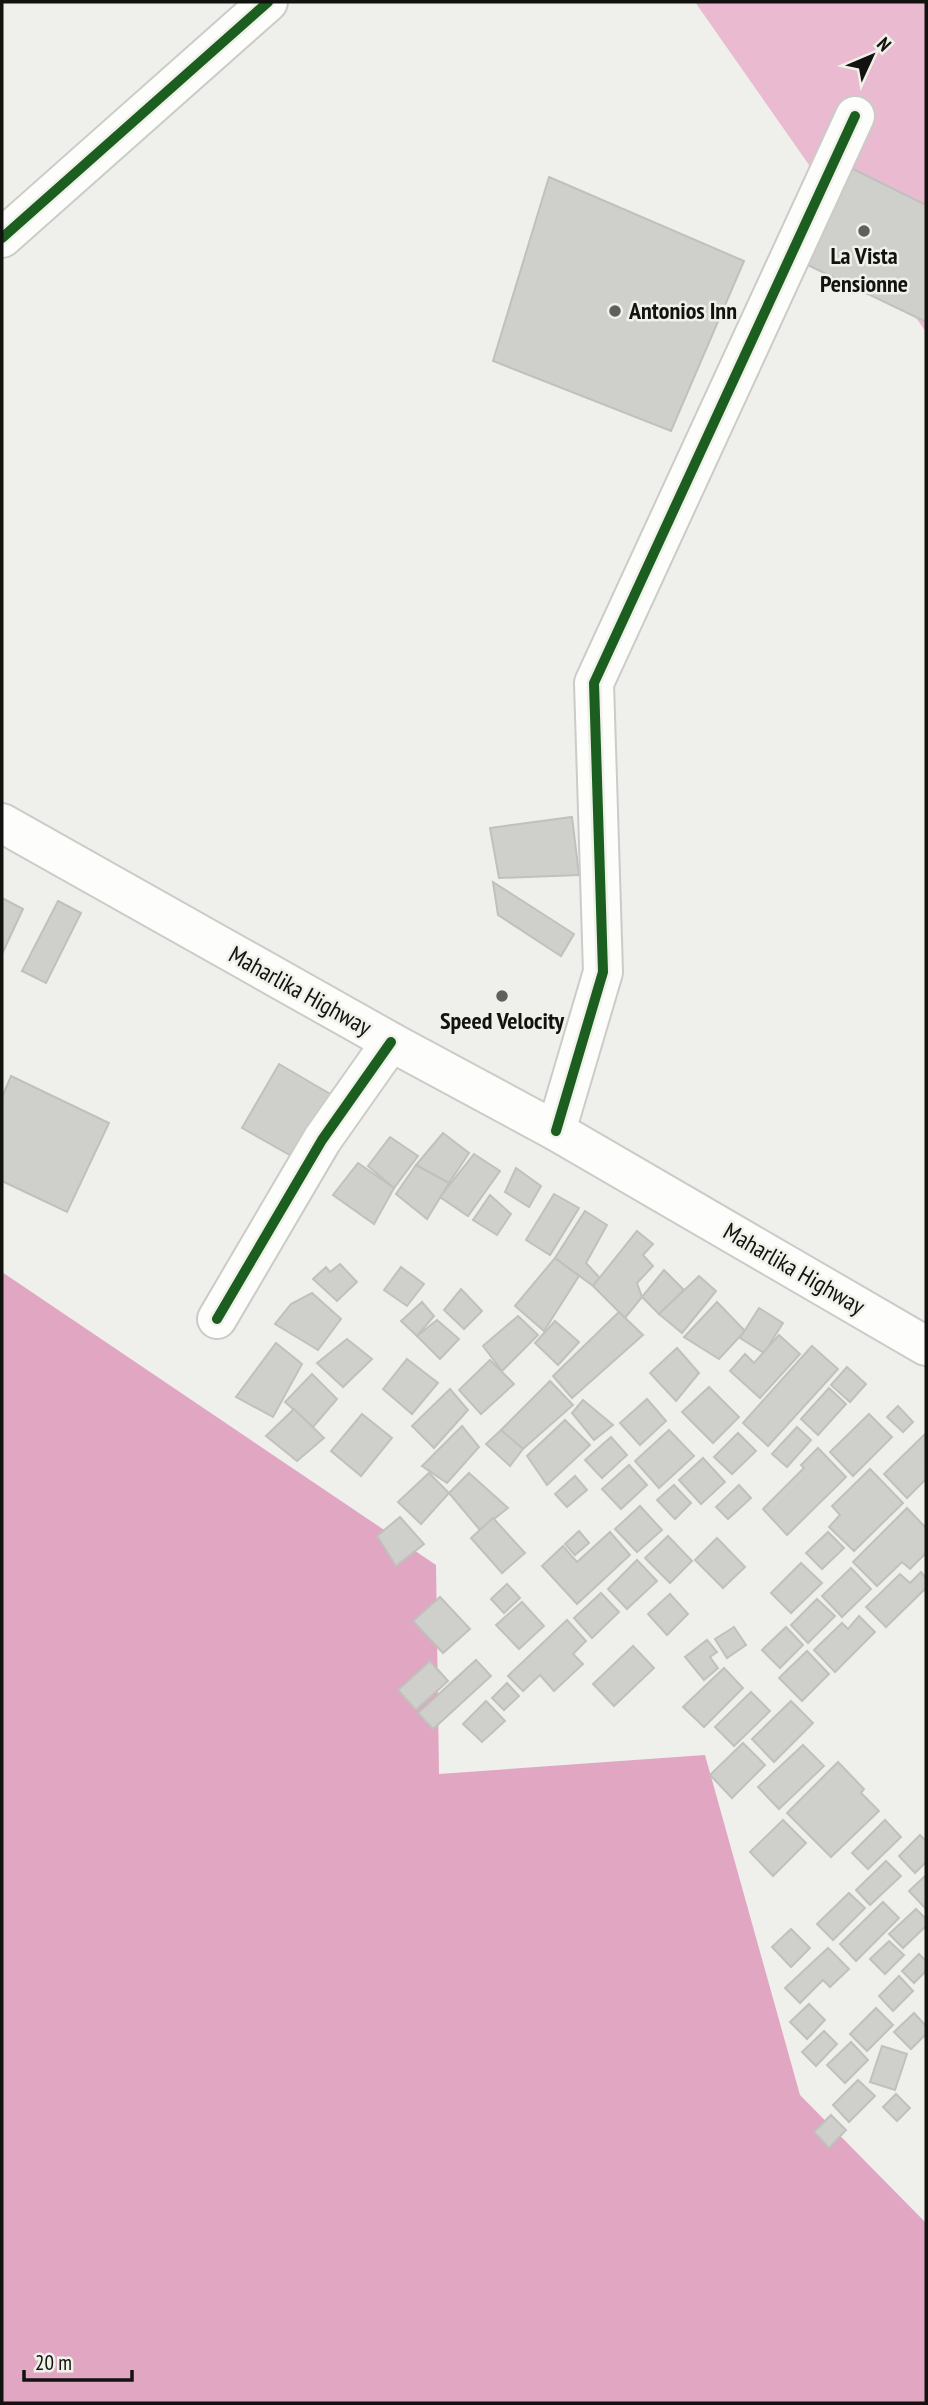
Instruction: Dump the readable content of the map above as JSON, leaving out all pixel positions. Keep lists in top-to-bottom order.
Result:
{
  "streets": {
    "street": ["Maharlika Highway"]
  },
  "places": ["La Vista Pensionne", "Antonios Inn", "Speed Velocity"],
  "scale_bar": "20 m",
  "north": "top right"
}
